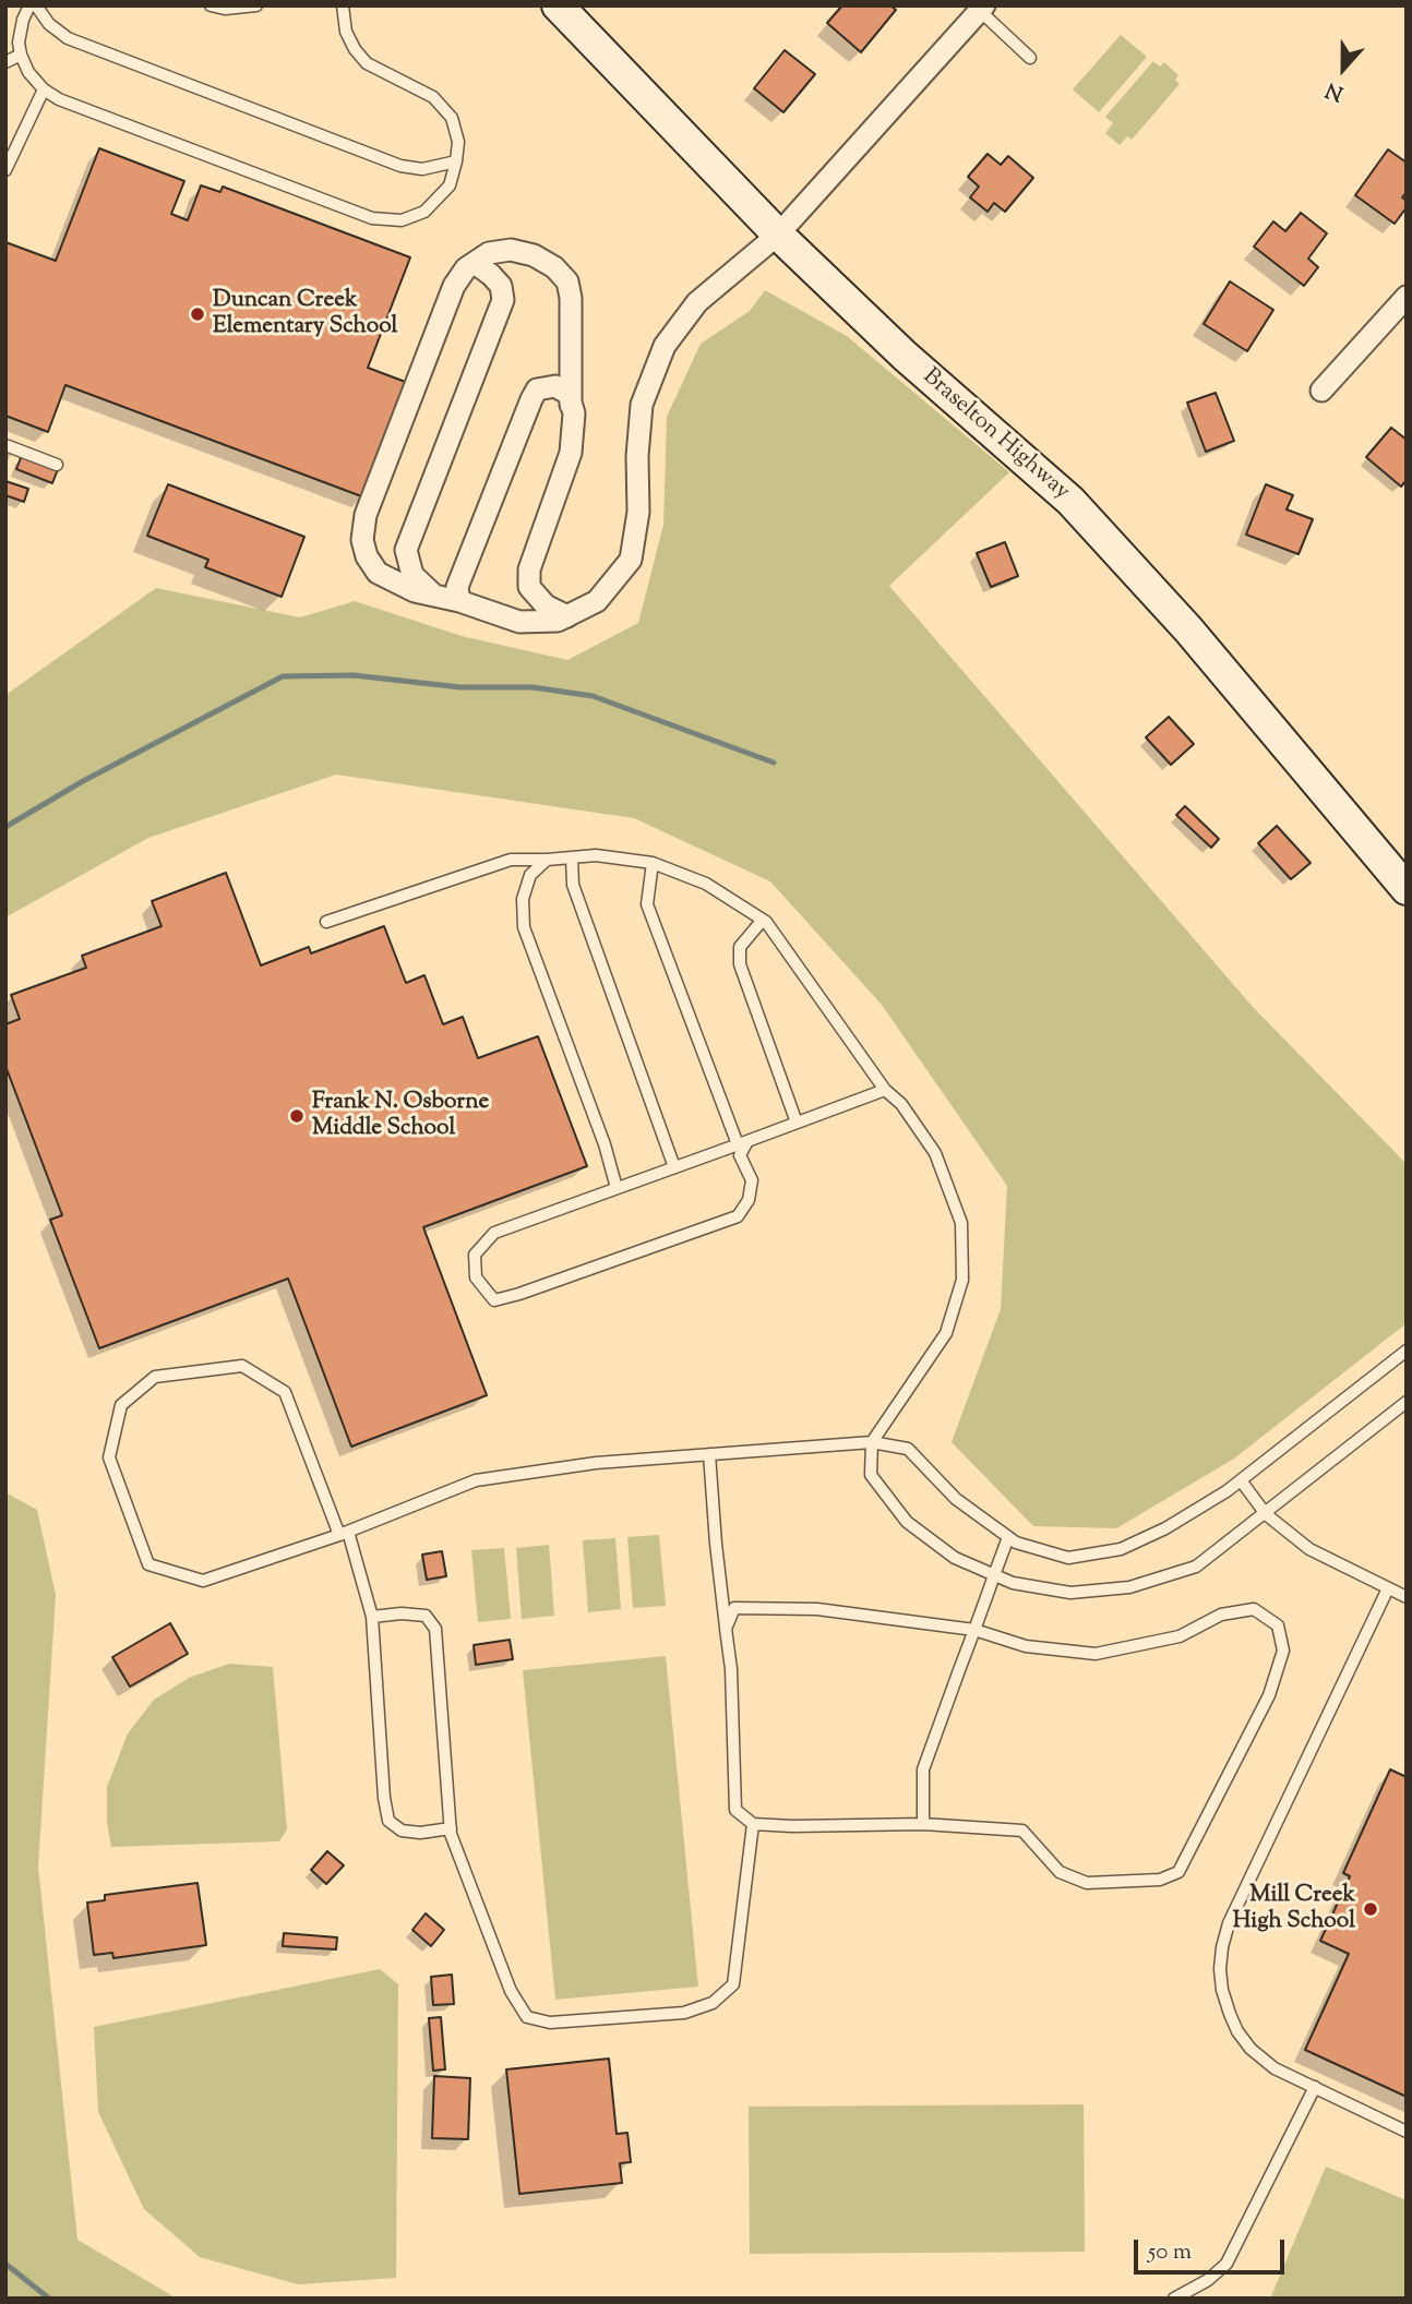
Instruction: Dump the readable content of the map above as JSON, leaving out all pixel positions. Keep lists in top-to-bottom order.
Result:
{
  "streets": {
    "main road": ["Braselton Highway"]
  },
  "places": ["Duncan Creek Elementary School", "Frank N. Osborne Middle School", "Mill Creek High School"],
  "scale_bar": "50 m",
  "north": "bottom"
}
